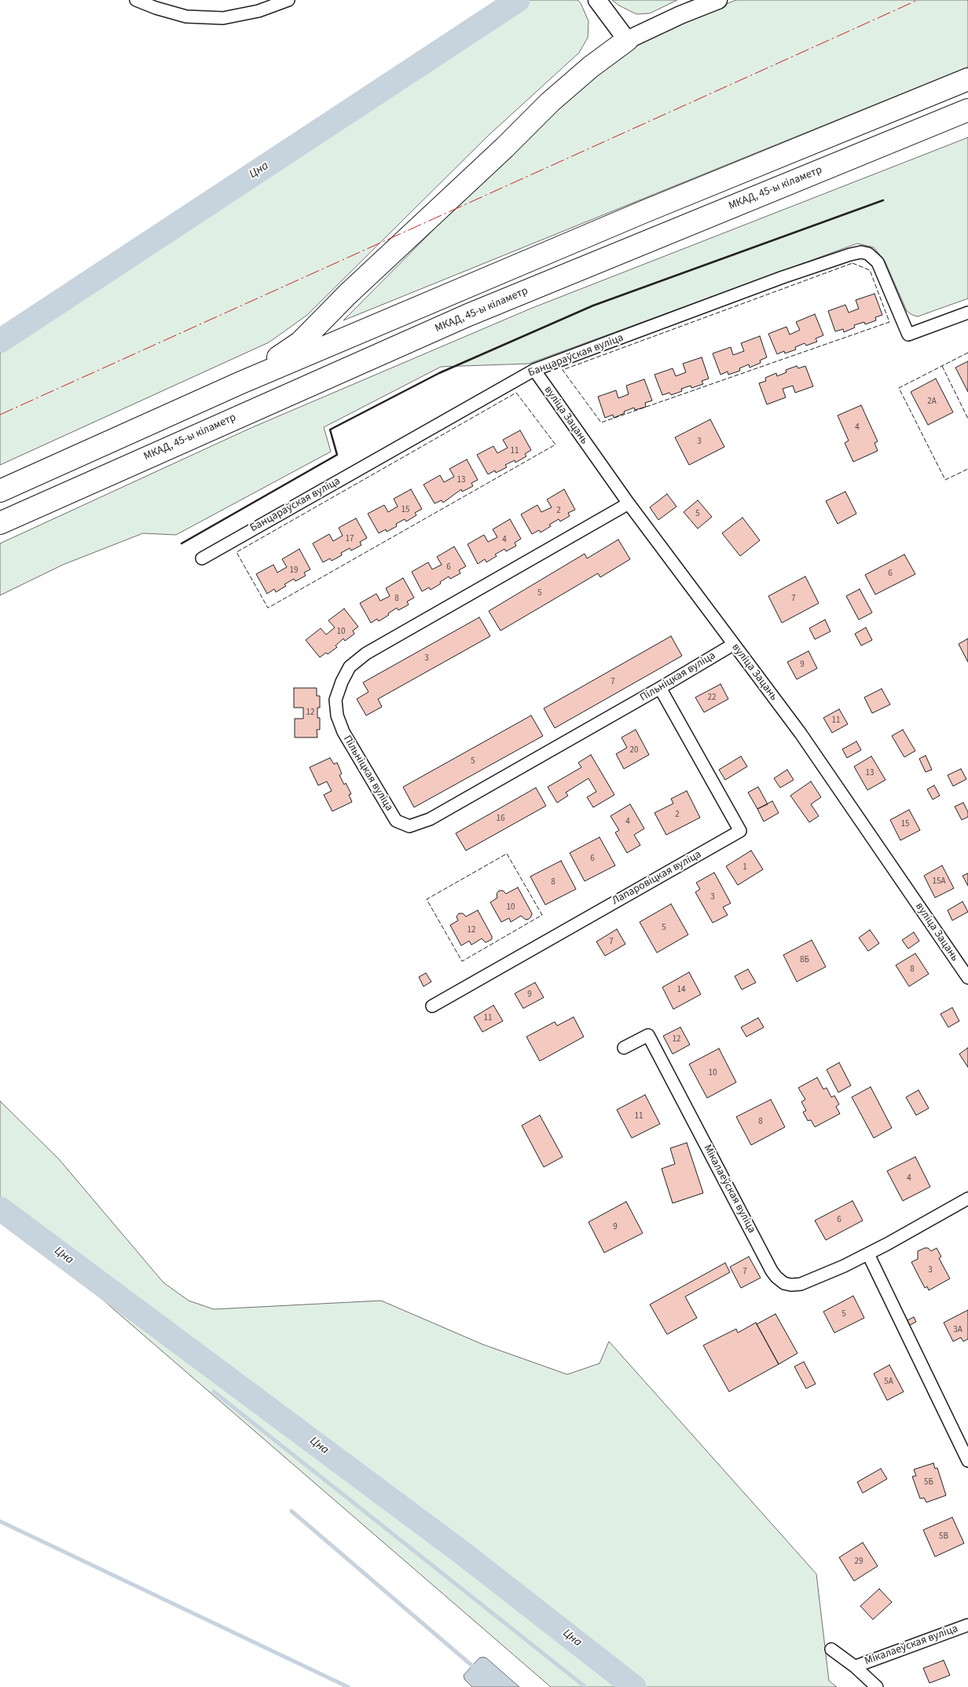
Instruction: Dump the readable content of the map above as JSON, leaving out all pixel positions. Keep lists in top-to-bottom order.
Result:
{
  "streets": {
    "highway": ["МКАД, 45-ы кіламетр"],
    "street": [
      "Банцараўская вуліца",
      "вуліца Зацань",
      "Пільніцкая вуліца",
      "Лапаровіцкая вуліца",
      "Мікалаеўская вуліца"
    ]
  },
  "crossings": [
    ["Банцараўская вуліца", "вуліца Зацань"],
    ["вуліца Зацань", "Пільніцкая вуліца"],
    ["Пільніцкая вуліца", "Лапаровіцкая вуліца"]
  ],
  "water": ["Цна"],
  "house_numbers": [
    "2А",
    "4",
    "3",
    "11",
    "13",
    "15",
    "2",
    "5",
    "17",
    "4",
    "6",
    "19",
    "6",
    "5",
    "8",
    "7",
    "10",
    "3",
    "9",
    "7",
    "22",
    "12",
    "11",
    "20",
    "5",
    "13",
    "2",
    "16",
    "4",
    "15",
    "6",
    "1",
    "15А",
    "8",
    "3",
    "10",
    "5",
    "12",
    "7",
    "8Б",
    "8",
    "14",
    "9",
    "11",
    "12",
    "10",
    "11",
    "8",
    "4",
    "6",
    "9",
    "3",
    "7",
    "5",
    "3А",
    "5А",
    "5Б",
    "5В",
    "29"
  ]
}
